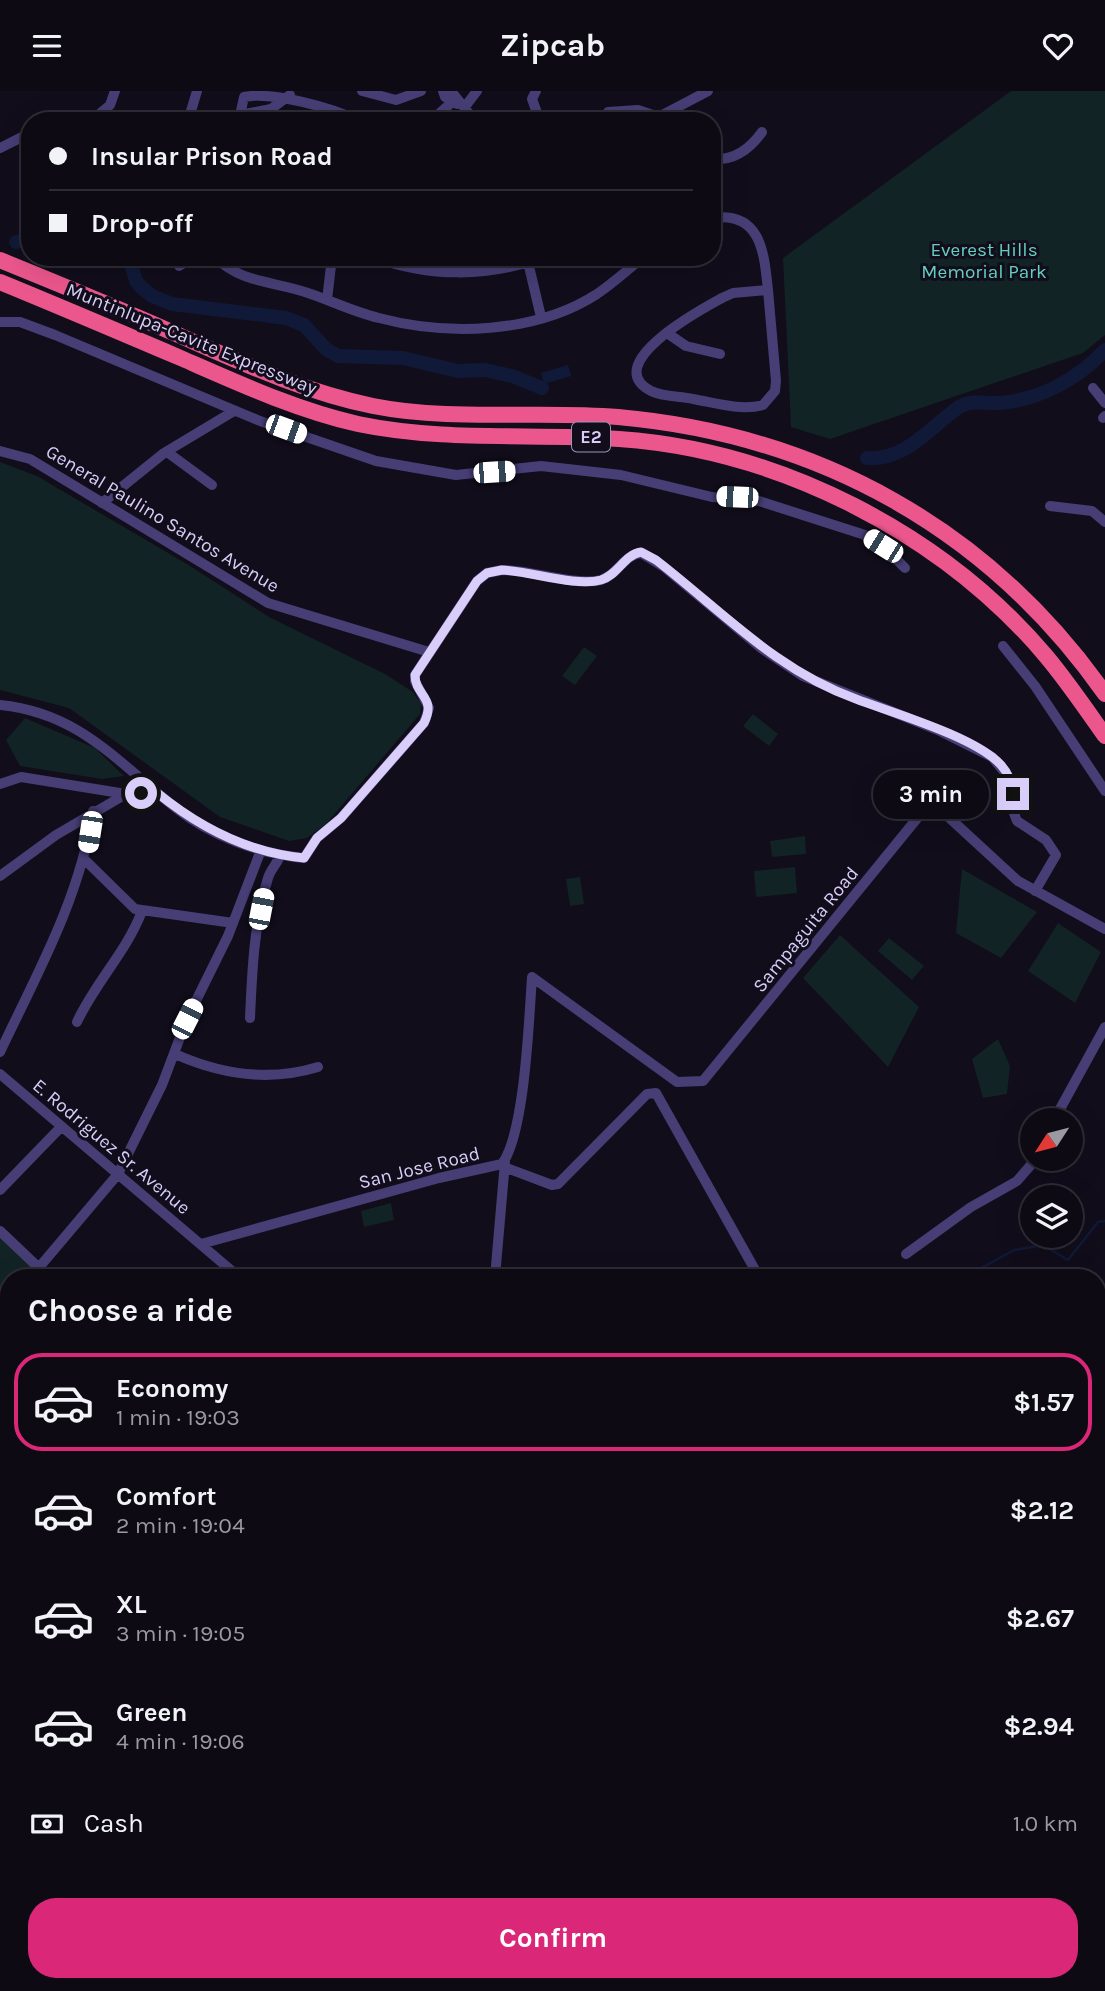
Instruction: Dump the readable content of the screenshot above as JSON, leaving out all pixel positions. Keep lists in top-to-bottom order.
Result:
{
  "streets": {
    "highway": ["Muntinlupa-Cavite Expressway", "E2"],
    "street": [
      "General Paulino Santos Avenue",
      "Sampaguita Road",
      "E. Rodriguez Sr. Avenue",
      "San Jose Road"
    ]
  },
  "crossings": [
    ["Sampaguita Road", "San Jose Road"],
    ["E. Rodriguez Sr. Avenue", "San Jose Road"]
  ],
  "parks": ["Everest Hills Memorial Park"],
  "north": "bottom left",
  "page": {
    "header": "Zipcab",
    "banner": ["Insular Prison Road", "Drop-off"],
    "bubble": "3 min",
    "heading": "Choose a ride",
    "list": [
      {
        "name": "Economy",
        "note": "1 min · 19:03",
        "value": "$1.57"
      },
      {
        "name": "Comfort",
        "note": "2 min · 19:04",
        "value": "$2.12"
      },
      {
        "name": "XL",
        "note": "3 min · 19:05",
        "value": "$2.67"
      },
      {
        "name": "Green",
        "note": "4 min · 19:06",
        "value": "$2.94"
      }
    ],
    "pay": ["Cash", "1.0 km"],
    "buttons": "Confirm"
  }
}
